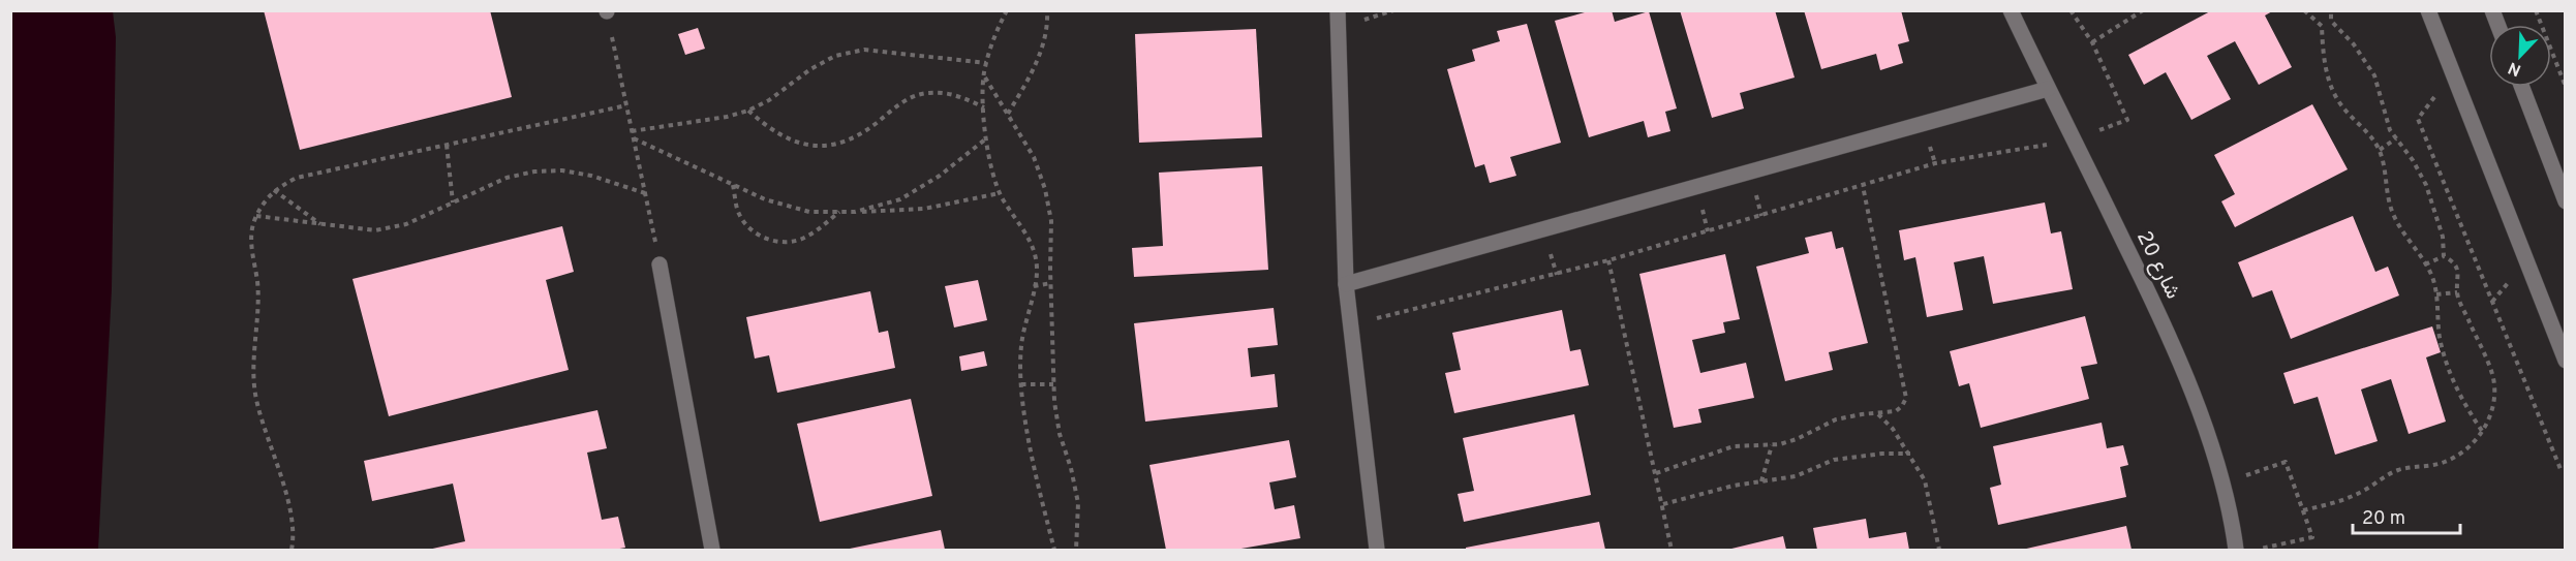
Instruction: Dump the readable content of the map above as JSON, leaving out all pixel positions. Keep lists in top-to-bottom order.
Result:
{
  "streets": {
    "street": ["شارع 20"]
  },
  "scale_bar": "20 m",
  "north": "bottom left"
}
